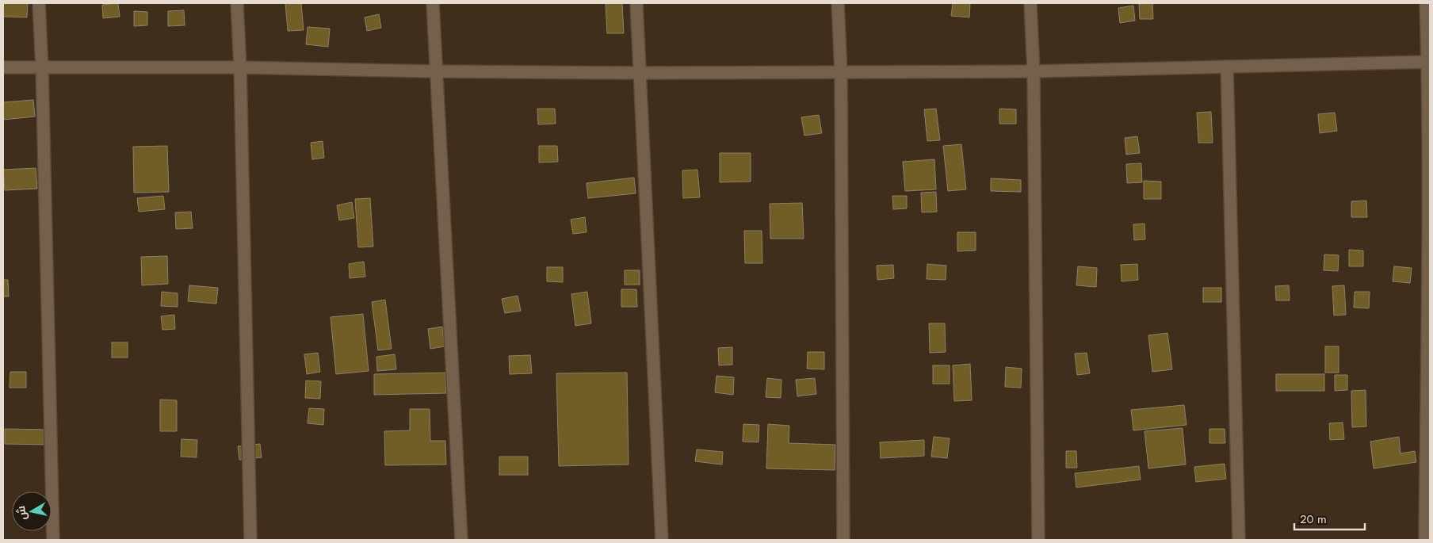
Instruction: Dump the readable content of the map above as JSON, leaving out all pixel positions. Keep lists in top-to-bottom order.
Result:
{
  "scale_bar": "20 m",
  "north": "left"
}
